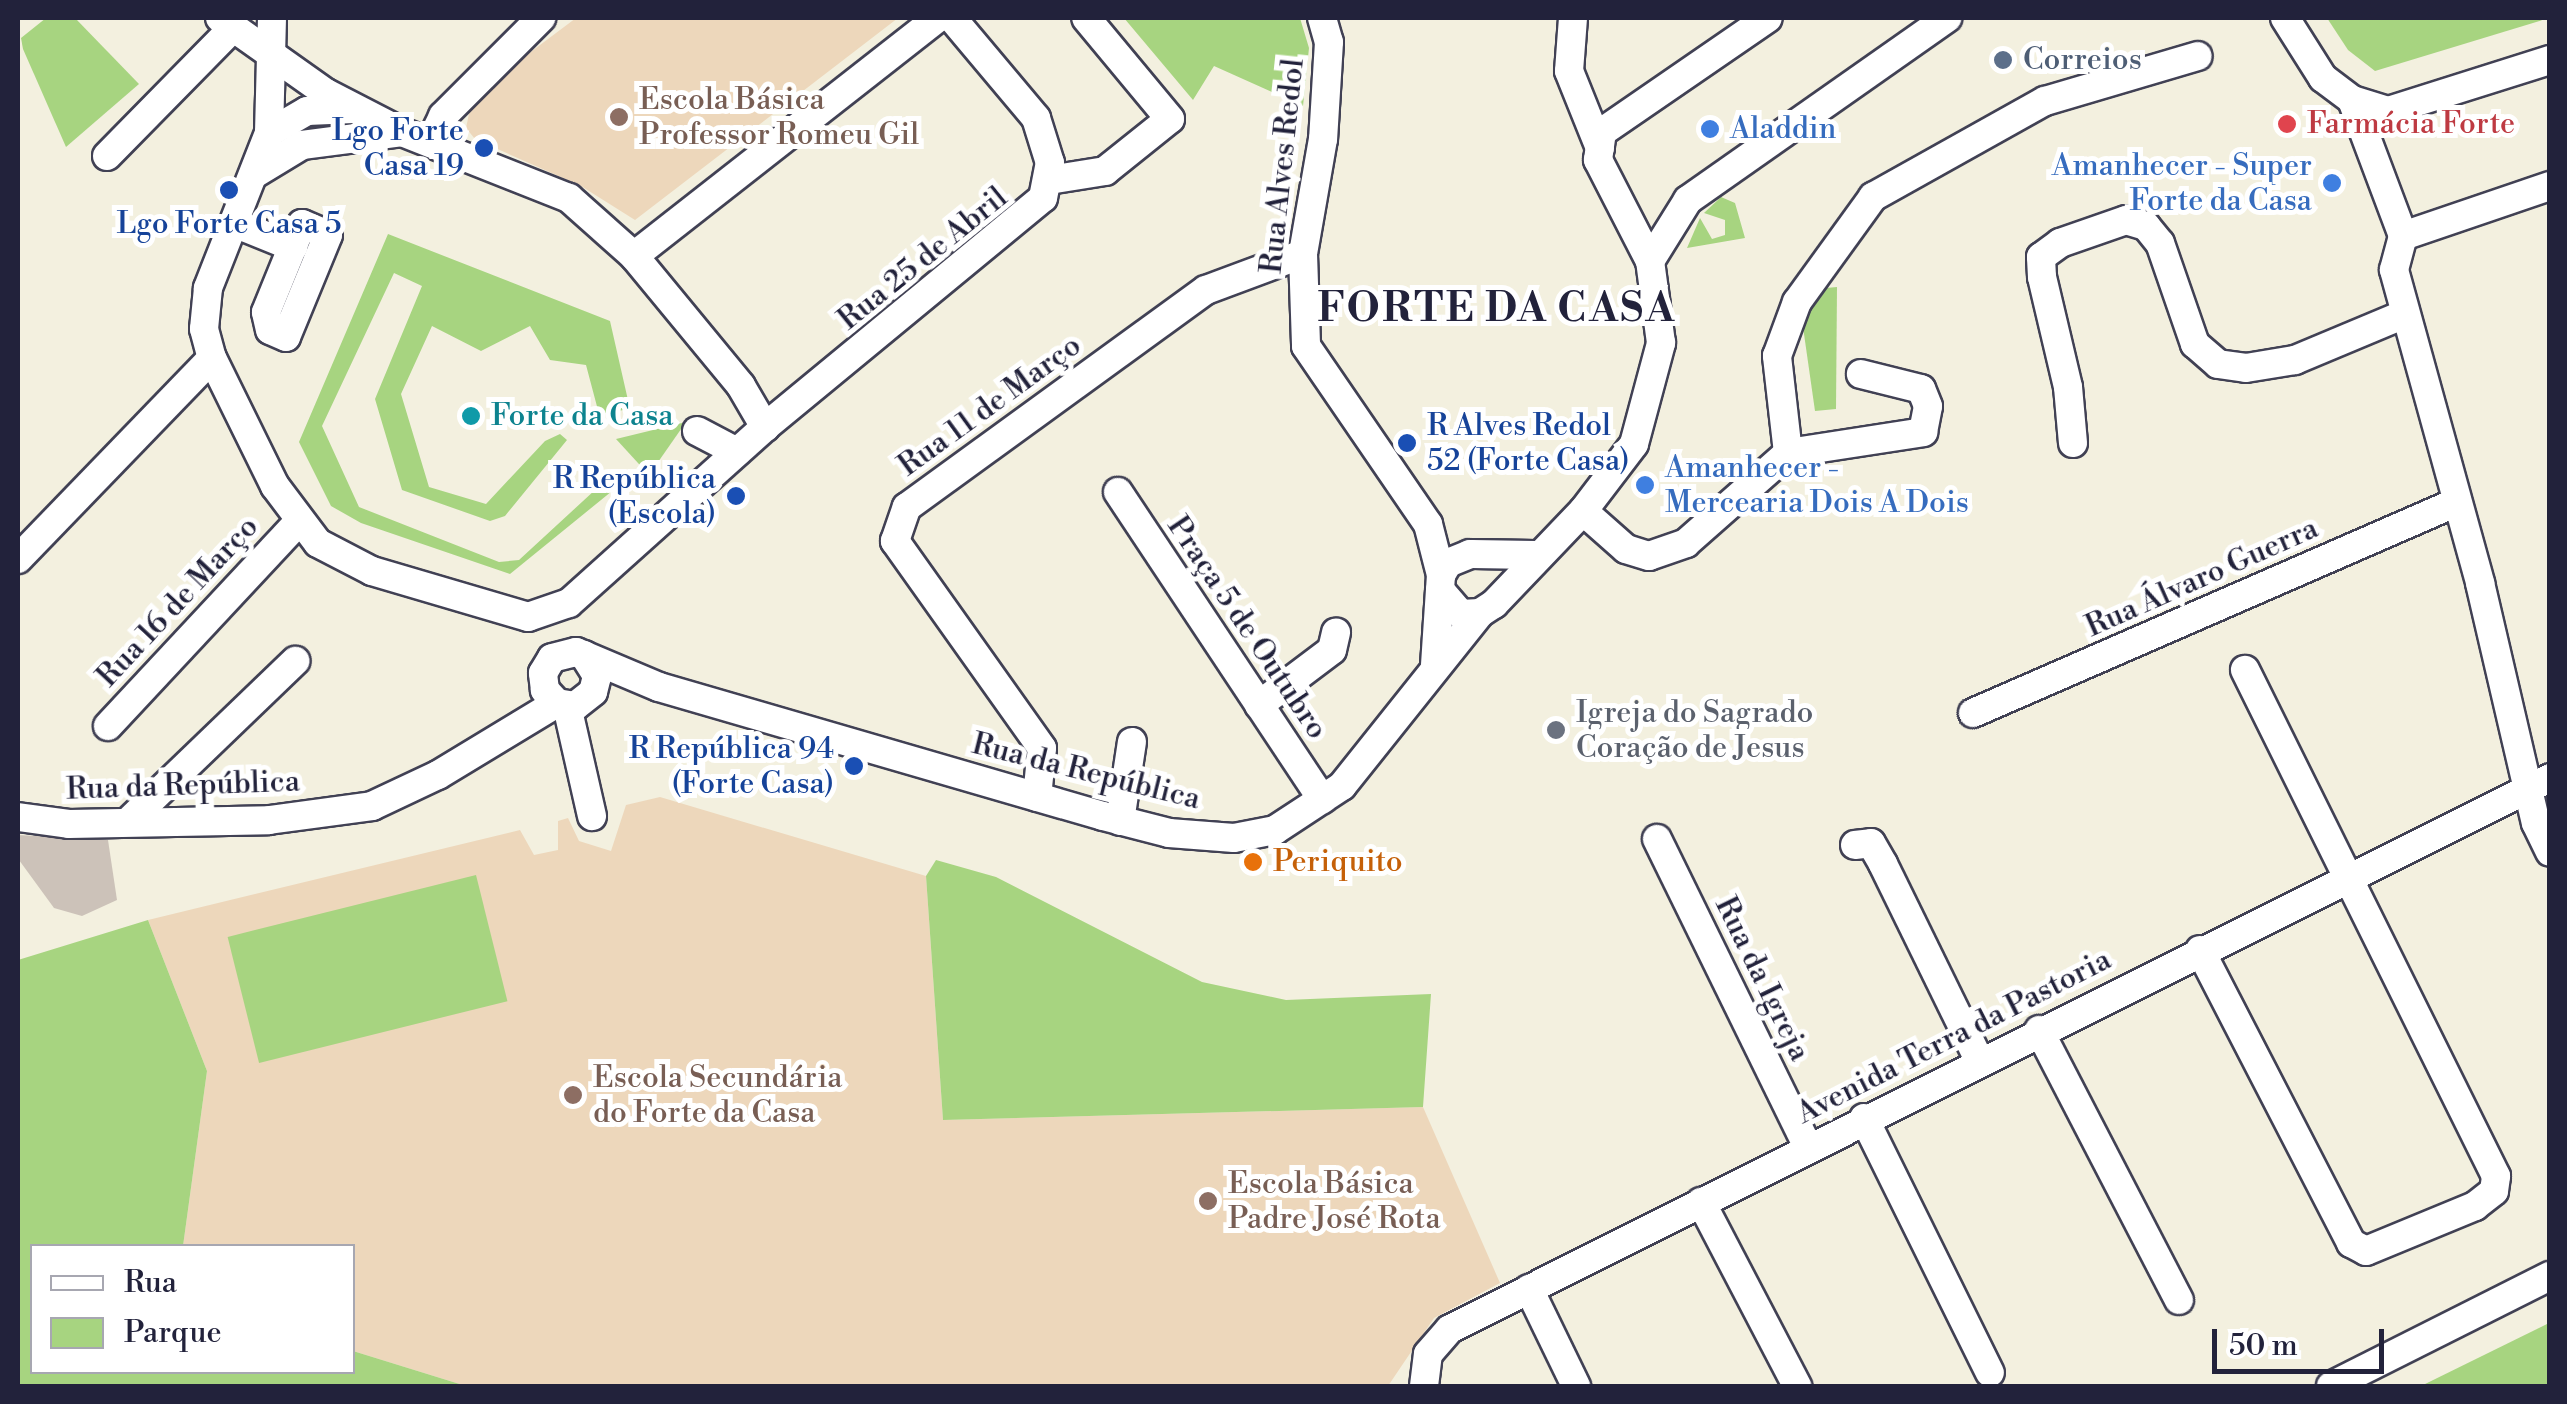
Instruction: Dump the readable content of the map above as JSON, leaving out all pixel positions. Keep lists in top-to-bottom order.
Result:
{
  "streets": {
    "street": [
      "Rua Alves Redol",
      "Rua 25 de Abril",
      "Rua 11 de Março",
      "Rua Álvaro Guerra",
      "Rua 16 de Março",
      "Praça 5 de Outubro",
      "Rua da República",
      "Rua da Igreja",
      "Avenida Terra da Pastoria"
    ]
  },
  "crossings": [
    ["Rua Alves Redol", "Rua 11 de Março"],
    ["Rua Alves Redol", "Rua da República"],
    ["Rua 11 de Março", "Rua da República"],
    ["Praça 5 de Outubro", "Rua da República"],
    ["Rua da Igreja", "Avenida Terra da Pastoria"]
  ],
  "districts": ["FORTE DA CASA"],
  "places": [
    "Correios",
    "Escola Básica Professor Romeu Gil",
    "Farmácia Forte",
    "Aladdin",
    "Lgo Forte Casa 19",
    "Amanhecer - Super Forte da Casa",
    "Lgo Forte Casa 5",
    "Forte da Casa",
    "R Alves Redol 52 (Forte Casa)",
    "Amanhecer - Mercearia Dois A Dois",
    "R República (Escola)",
    "Igreja do Sagrado Coração de Jesus",
    "R República 94 (Forte Casa)",
    "Periquito",
    "Escola Secundária do Forte da Casa",
    "Escola Básica Padre José Rota"
  ],
  "legend": ["Rua", "Parque"],
  "scale_bar": "50 m"
}
